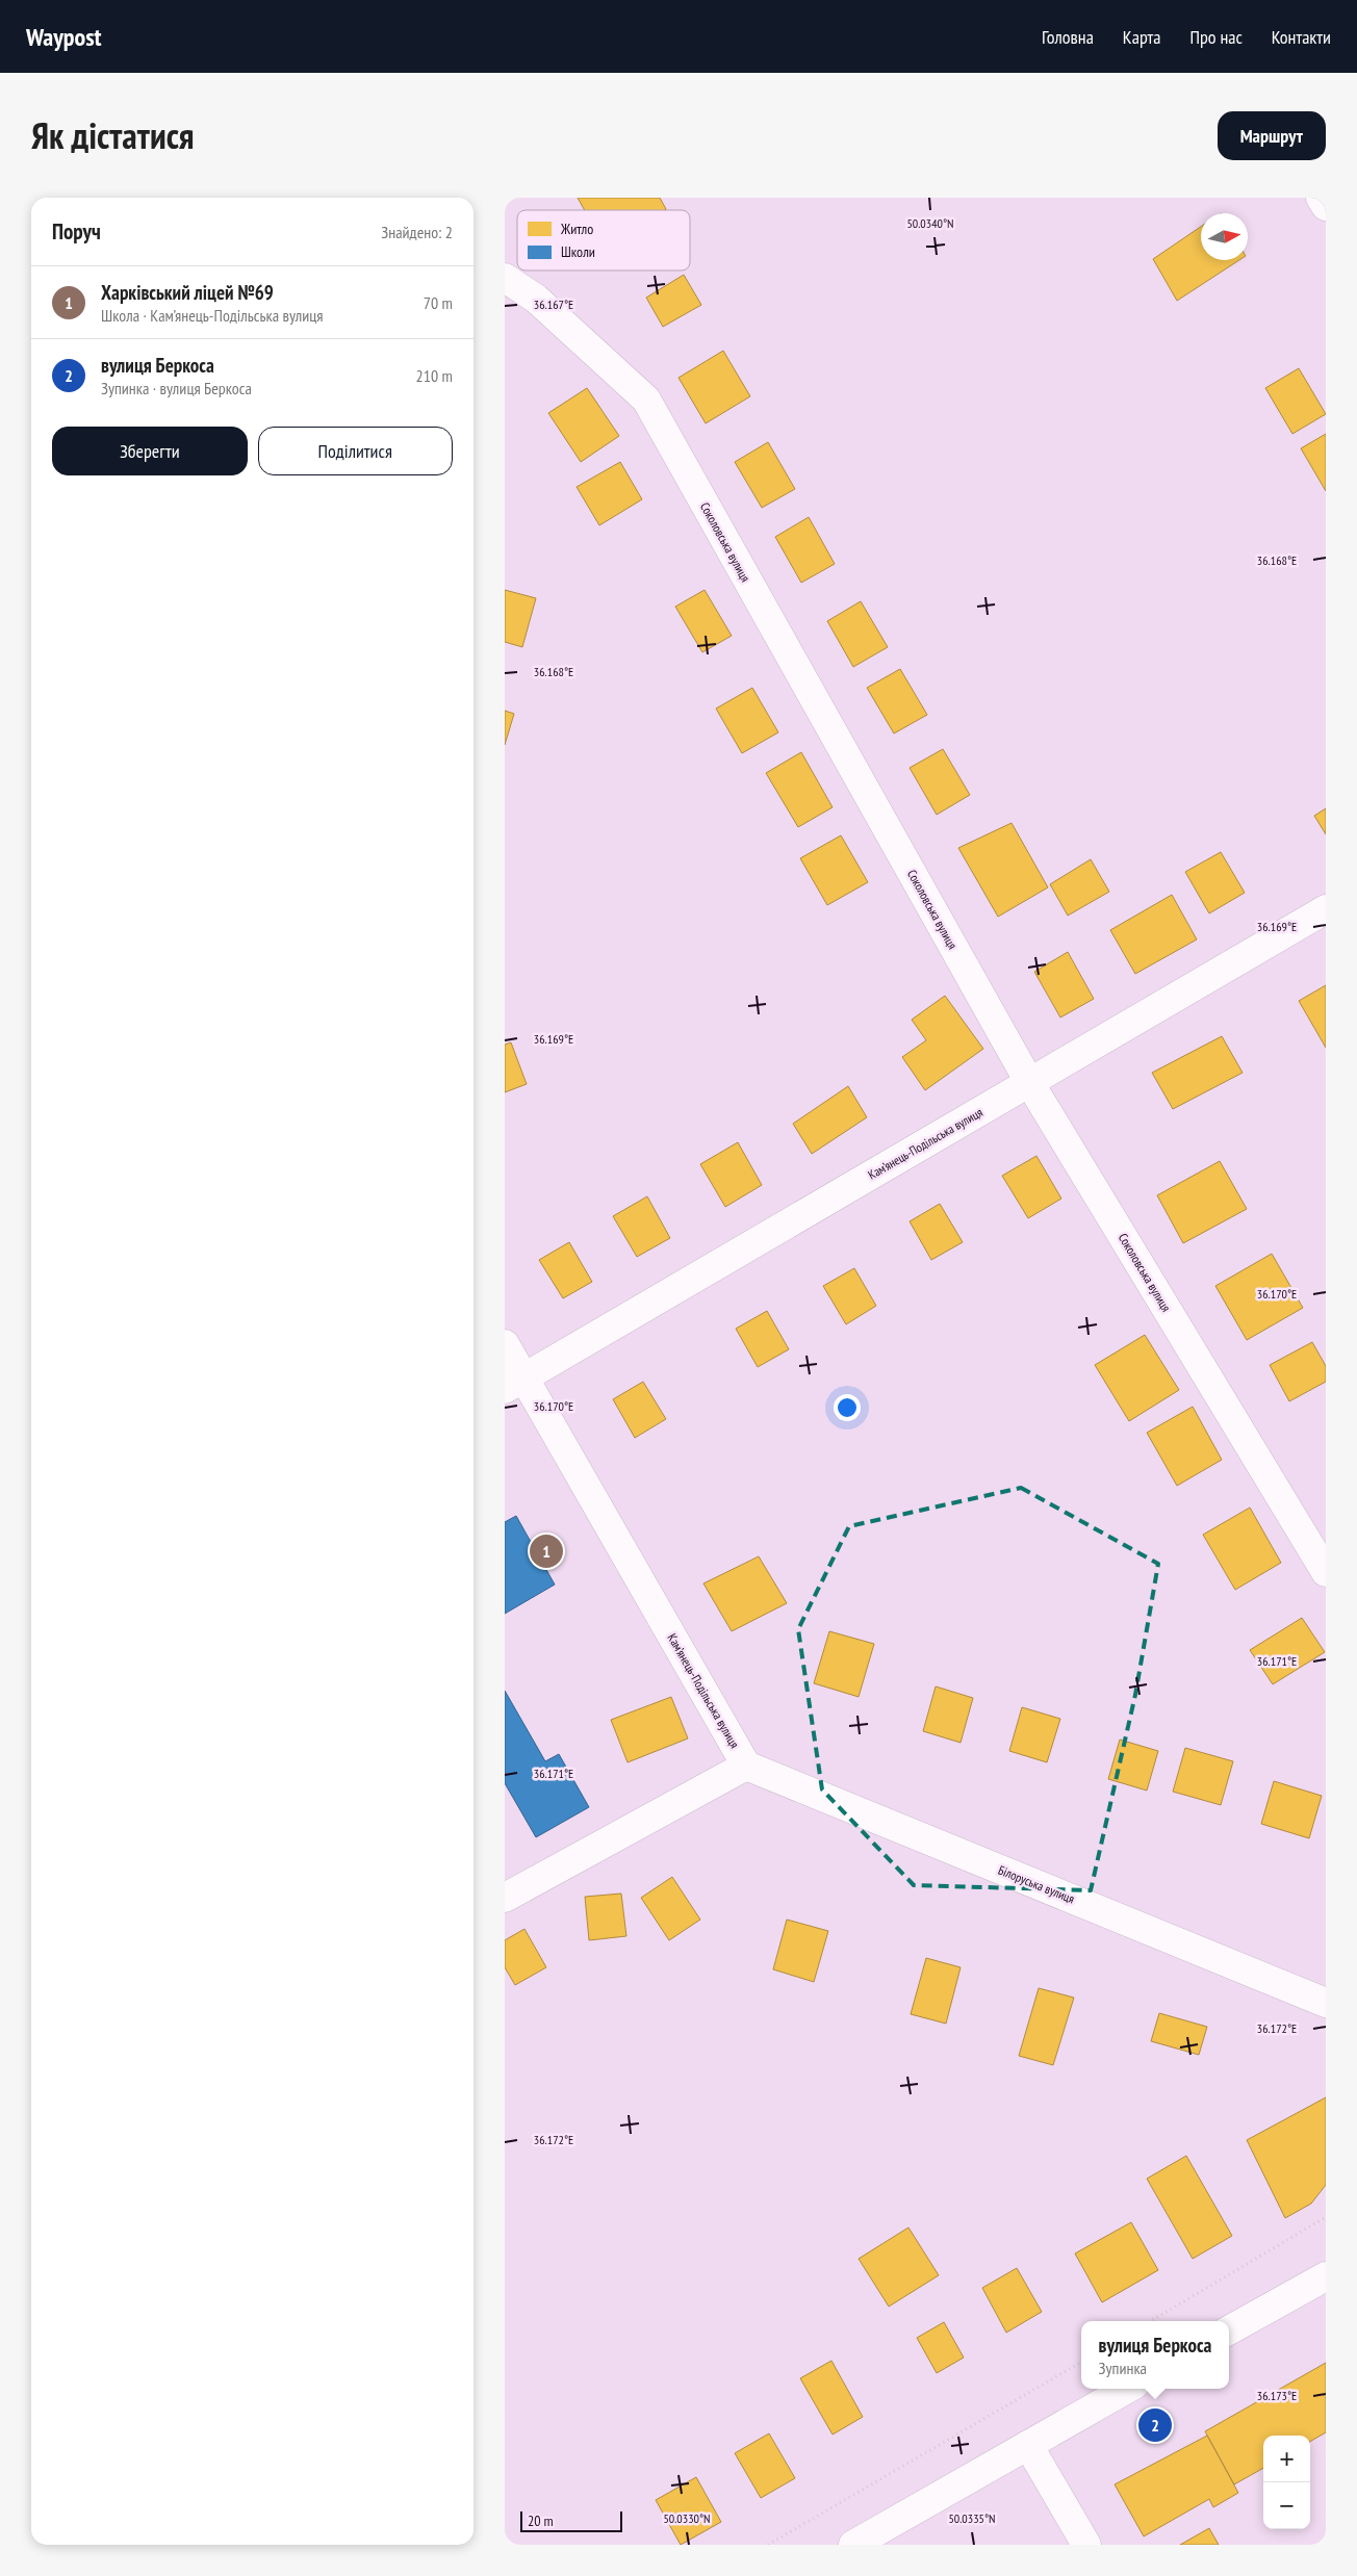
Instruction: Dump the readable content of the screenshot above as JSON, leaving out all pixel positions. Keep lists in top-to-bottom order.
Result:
{
  "streets": {
    "street": ["Соколовська вулиця", "Кам’янець-Подільська вулиця", "Білоруська вулиця"]
  },
  "crossings": [
    ["Соколовська вулиця", "Кам’янець-Подільська вулиця"],
    ["Кам’янець-Подільська вулиця", "Білоруська вулиця"]
  ],
  "legend": ["Житло", "Школи"],
  "scale_bar": "20 m",
  "north": "right",
  "page": {
    "header": "Waypost",
    "nav": [
      "Головна",
      "Карта",
      "Про нас",
      "Контакти"
    ],
    "title": "Як дістатися",
    "buttons": [
      "Маршрут",
      ["Зберегти", "Поділитися"]
    ],
    "heading": ["Поруч", "Знайдено: 2"],
    "list": [
      {
        "mark": "1",
        "name": "Харківський ліцей №69",
        "note": "Школа · Кам’янець-Подільська вулиця",
        "value": "70 m"
      },
      {
        "mark": "2",
        "name": "вулиця Беркоса",
        "note": "Зупинка · вулиця Беркоса",
        "value": "210 m"
      }
    ],
    "pins": ["1", "2"],
    "popup": ["вулиця Беркоса", "Зупинка"],
    "map_buttons": ["+", "−"],
    "scale": "20 m"
  },
  "coordinates": [
    "50.0340°N",
    "36.167°E",
    "36.168°E",
    "36.169°E",
    "36.170°E",
    "36.171°E",
    "36.172°E",
    "36.173°E",
    "50.0330°N",
    "50.0335°N"
  ]
}
